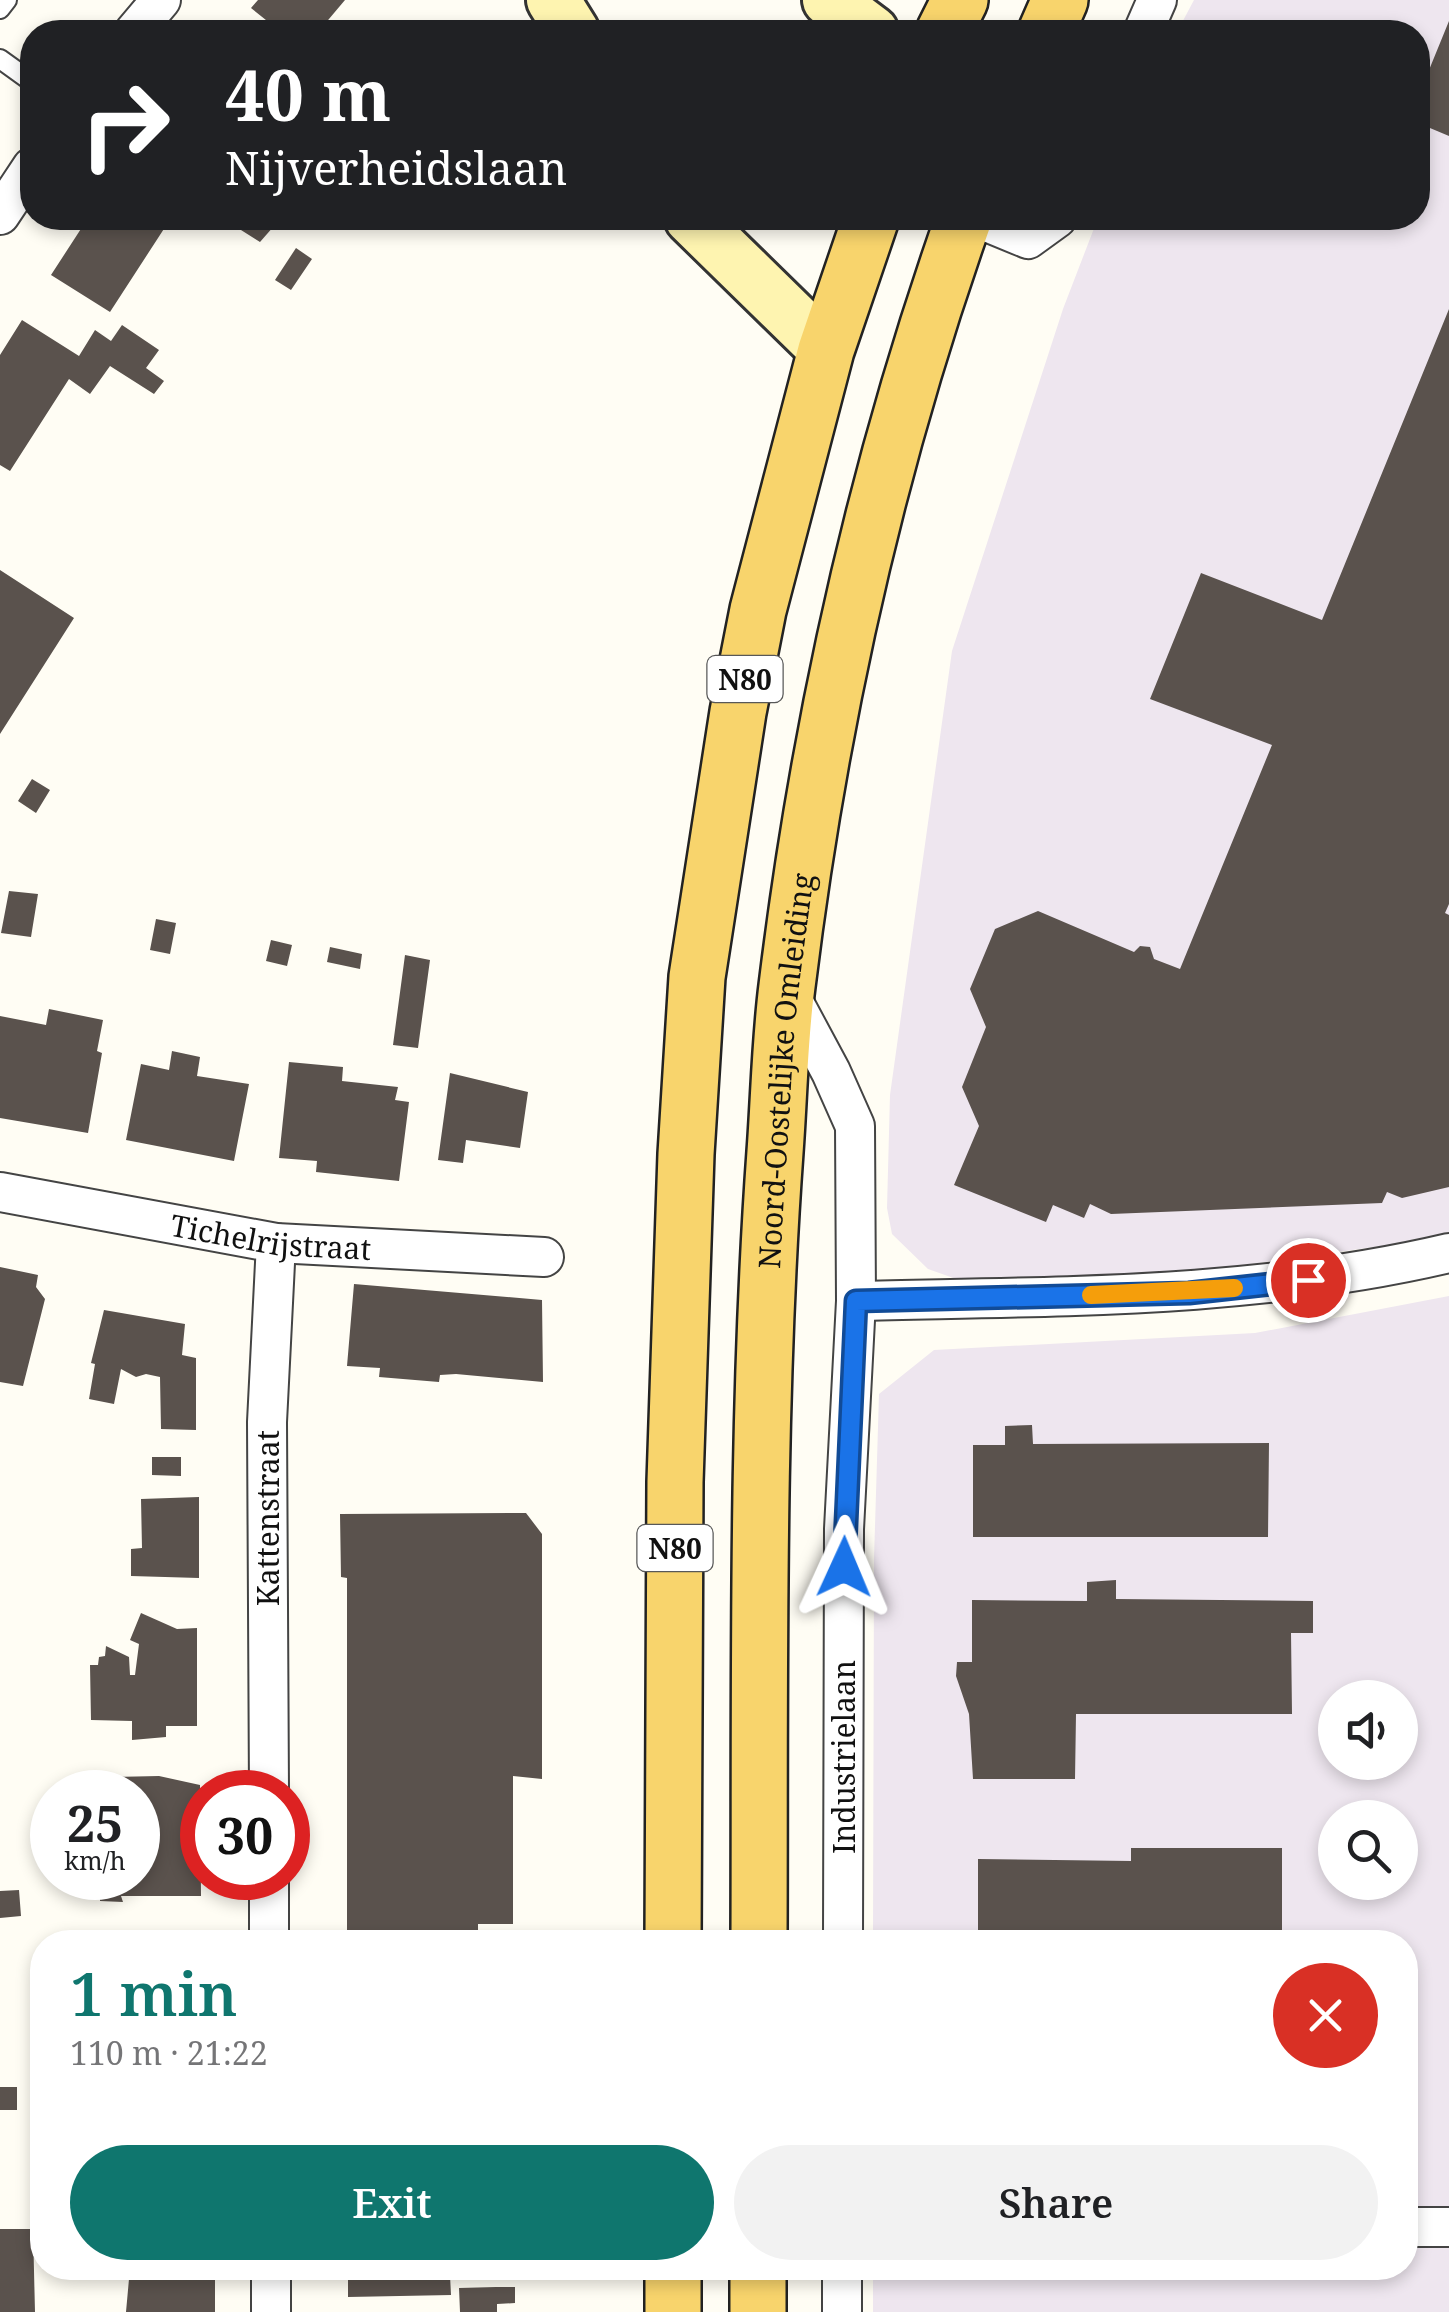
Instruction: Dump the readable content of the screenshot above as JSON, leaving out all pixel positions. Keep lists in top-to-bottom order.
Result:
{
  "streets": {
    "main road": ["N80", "Noord-Oostelijke Omleiding"],
    "street": ["Tichelrijstraat", "Kattenstraat", "Industrielaan"]
  },
  "crossings": [
    ["Noord-Oostelijke Omleiding", "Industrielaan"],
    ["Tichelrijstraat", "Kattenstraat"]
  ],
  "page": {
    "turn": ["40 m", "Nijverheidslaan"],
    "speed": "25 km/h",
    "limit": "30",
    "heading": ["1 min", "110 m · 21:22"],
    "buttons": ["Exit", "Share"]
  }
}
